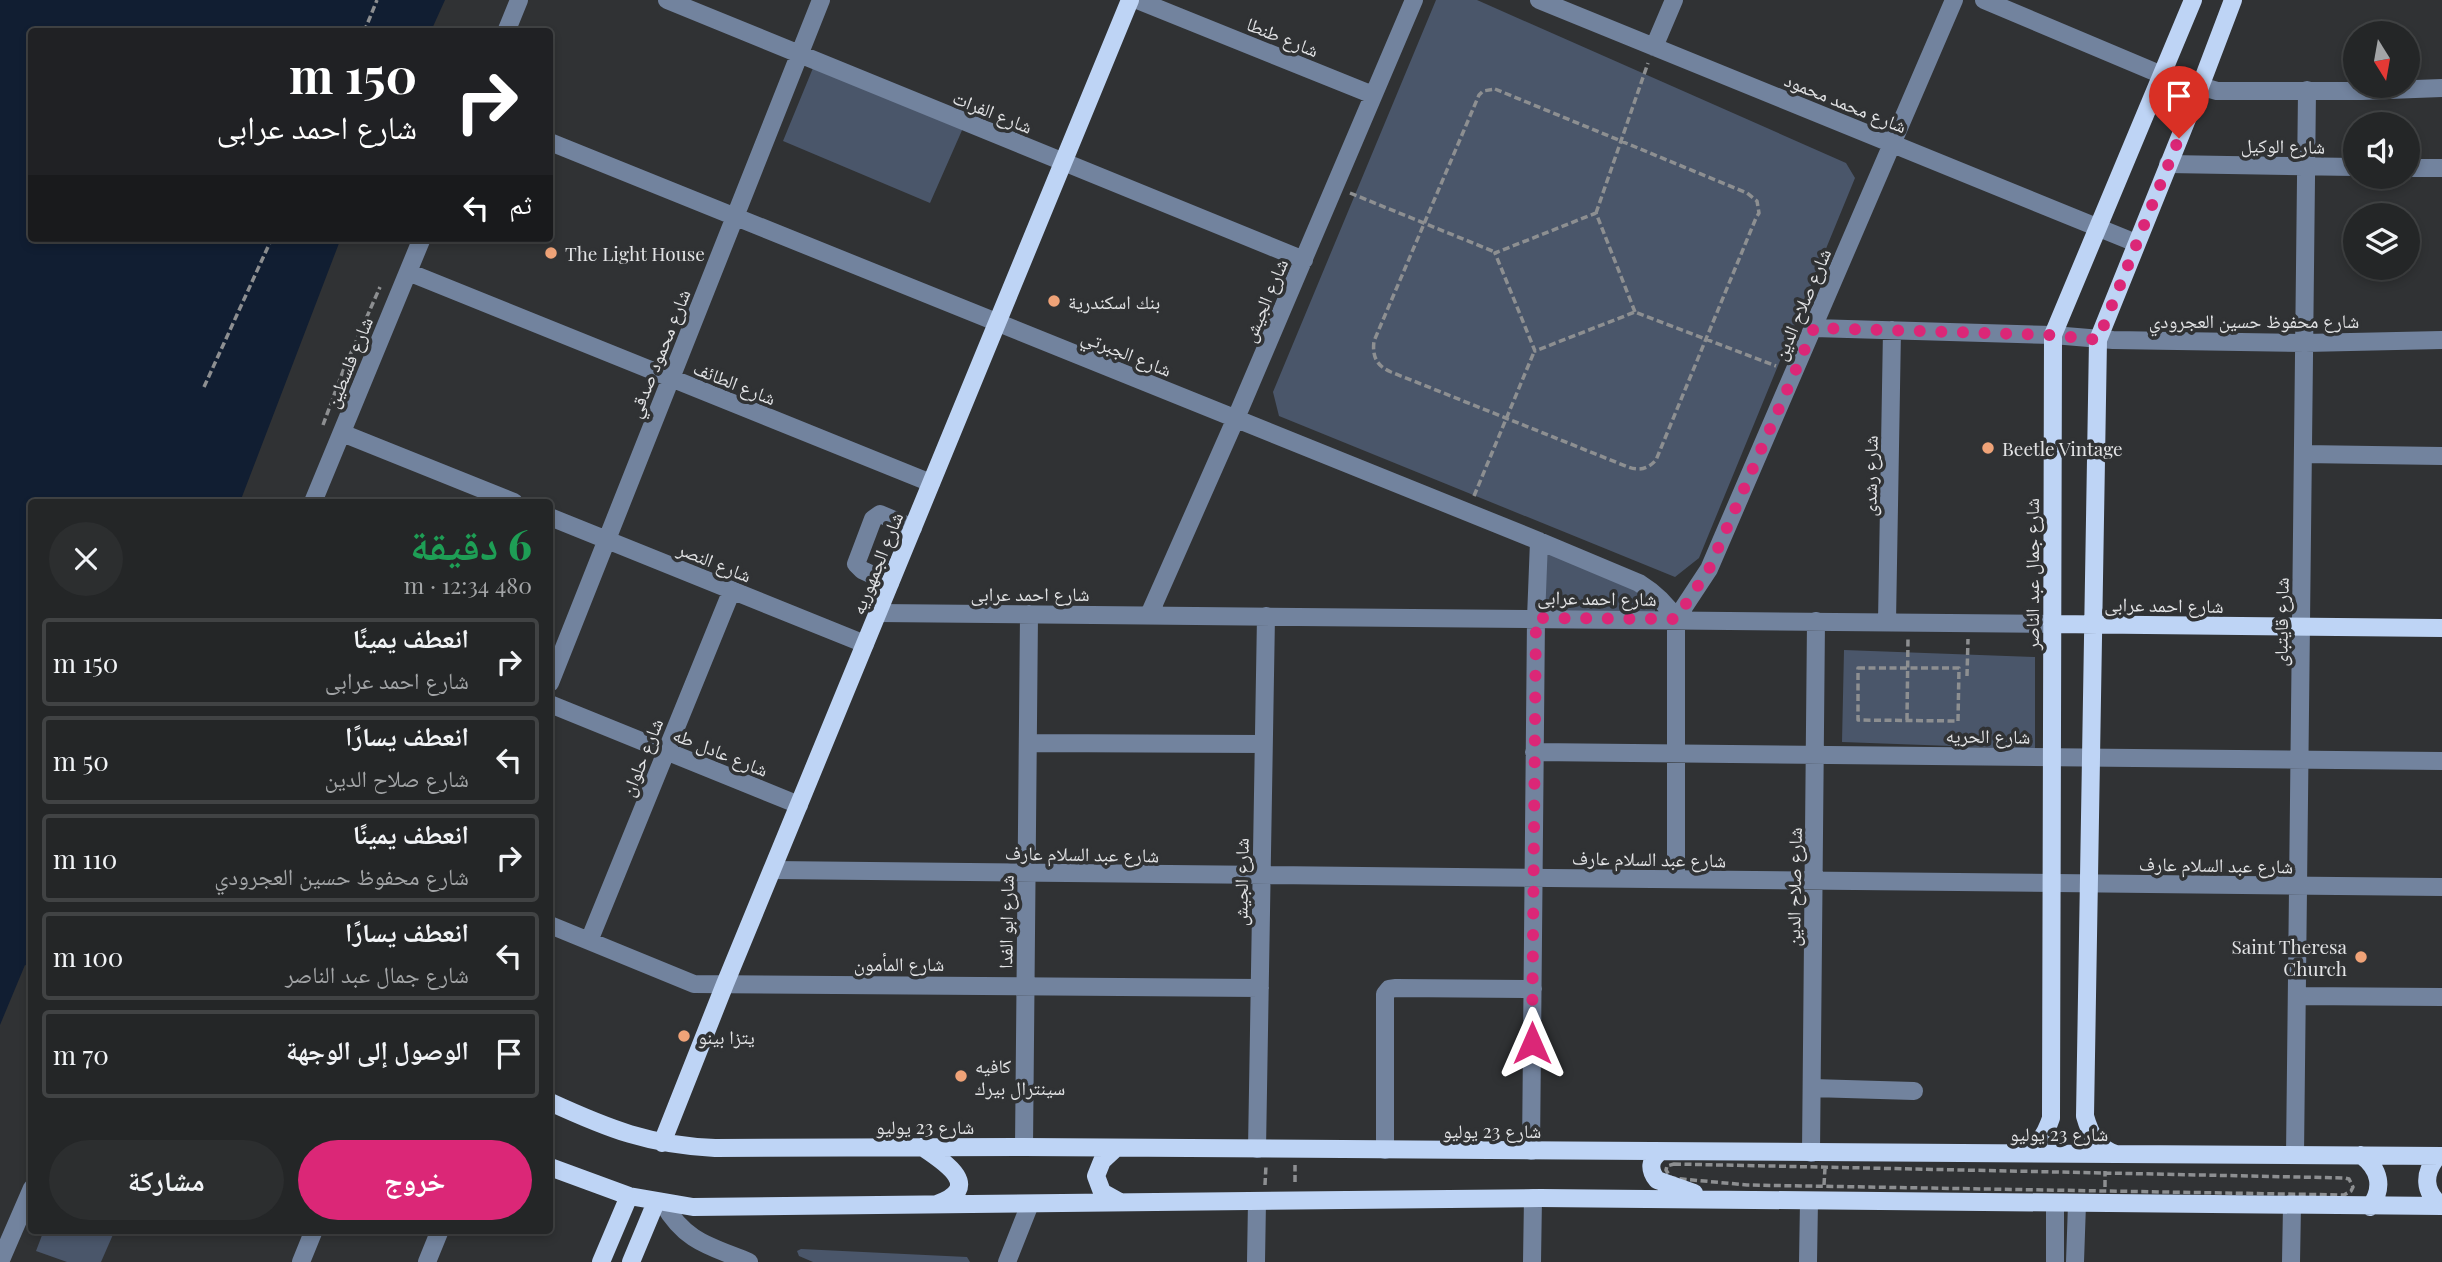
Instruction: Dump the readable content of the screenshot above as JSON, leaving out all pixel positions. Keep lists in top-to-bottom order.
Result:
{
  "streets": {
    "main road": [
      "شارع الجمهوريه",
      "شارع جمال عبد الناصر",
      "شارع احمد عرابى",
      "شارع 23 يوليو"
    ],
    "street": [
      "شارع طنطا",
      "شارع محمد محمود",
      "شارع الفرات",
      "شارع الوكيل",
      "شارع الجيش",
      "شارع صلاح الدين",
      "شارع محفوظ حسين العجرودي",
      "شارع الجبرتي",
      "شارع محمود صدقي",
      "شارع فلسطين",
      "شارع الطائف",
      "شارع رشدى",
      "شارع النصر",
      "شارع قايتباى",
      "شارع الحريه",
      "شارع عادل طه",
      "شارع حلوان",
      "شارع عبد السلام عارف",
      "شارع ابو الفدا",
      "شارع المأمون"
    ]
  },
  "crossings": [
    ["شارع طنطا", "شارع الجيش"],
    ["شارع محمد محمود", "شارع صلاح الدين"],
    ["شارع محمد محمود", "شارع جمال عبد الناصر"],
    ["شارع الفرات", "شارع الجيش"],
    ["شارع الفرات", "شارع محمود صدقي"],
    ["شارع الفرات", "شارع الجمهوريه"],
    ["شارع الوكيل", "شارع قايتباى"],
    ["شارع الجيش", "شارع الجبرتي"],
    ["شارع الجيش", "شارع احمد عرابى"],
    ["شارع الجيش", "شارع عبد السلام عارف"],
    ["شارع الجيش", "شارع المأمون"],
    ["شارع الجيش", "شارع 23 يوليو"],
    ["شارع صلاح الدين", "شارع محفوظ حسين العجرودي"],
    ["شارع صلاح الدين", "شارع الجبرتي"],
    ["شارع صلاح الدين", "شارع احمد عرابى"],
    ["شارع صلاح الدين", "شارع الحريه"],
    ["شارع صلاح الدين", "شارع عبد السلام عارف"],
    ["شارع صلاح الدين", "شارع 23 يوليو"],
    ["شارع محفوظ حسين العجرودي", "شارع رشدى"],
    ["شارع محفوظ حسين العجرودي", "شارع جمال عبد الناصر"],
    ["شارع محفوظ حسين العجرودي", "شارع قايتباى"],
    ["شارع الجبرتي", "شارع محمود صدقي"],
    ["شارع الجبرتي", "شارع الجمهوريه"],
    ["شارع الجبرتي", "شارع احمد عرابى"],
    ["شارع محمود صدقي", "شارع الطائف"],
    ["شارع محمود صدقي", "شارع النصر"],
    ["شارع فلسطين", "شارع الطائف"],
    ["شارع الطائف", "شارع الجمهوريه"],
    ["شارع رشدى", "شارع احمد عرابى"],
    ["شارع النصر", "شارع الجمهوريه"],
    ["شارع النصر", "شارع حلوان"],
    ["شارع الجمهوريه", "شارع احمد عرابى"],
    ["شارع الجمهوريه", "شارع عادل طه"],
    ["شارع الجمهوريه", "شارع عبد السلام عارف"],
    ["شارع الجمهوريه", "شارع المأمون"],
    ["شارع الجمهوريه", "شارع 23 يوليو"],
    ["شارع جمال عبد الناصر", "شارع احمد عرابى"],
    ["شارع جمال عبد الناصر", "شارع الحريه"],
    ["شارع جمال عبد الناصر", "شارع عبد السلام عارف"],
    ["شارع جمال عبد الناصر", "شارع 23 يوليو"],
    ["شارع احمد عرابى", "شارع قايتباى"],
    ["شارع احمد عرابى", "شارع ابو الفدا"],
    ["شارع قايتباى", "شارع الحريه"],
    ["شارع قايتباى", "شارع عبد السلام عارف"],
    ["شارع قايتباى", "شارع 23 يوليو"],
    ["شارع عادل طه", "شارع حلوان"],
    ["شارع حلوان", "شارع المأمون"],
    ["شارع عبد السلام عارف", "شارع ابو الفدا"],
    ["شارع ابو الفدا", "شارع المأمون"],
    ["شارع ابو الفدا", "شارع 23 يوليو"]
  ],
  "places": [
    "The Light House",
    "بنك اسكندرية",
    "Beetle Vintage",
    "Saint Theresa Church",
    "يتزا بينو",
    "كافيه سينترال بيرك"
  ],
  "north": "bottom",
  "page": {
    "turn": ["150 m", "شارع احمد عرابى"],
    "then": "ثم",
    "heading": ["6 دقيقة", "480 m · 12:34"],
    "list": [
      {
        "name": "انعطف يمينًا",
        "note": "شارع احمد عرابى",
        "value": "150 m"
      },
      {
        "name": "انعطف يسارًا",
        "note": "شارع صلاح الدين",
        "value": "50 m"
      },
      {
        "name": "انعطف يمينًا",
        "note": "شارع محفوظ حسين العجرودي",
        "value": "110 m"
      },
      {
        "name": "انعطف يسارًا",
        "note": "شارع جمال عبد الناصر",
        "value": "100 m"
      },
      {
        "name": "الوصول إلى الوجهة",
        "value": "70 m"
      }
    ],
    "buttons": ["خروج", "مشاركة"]
  }
}
